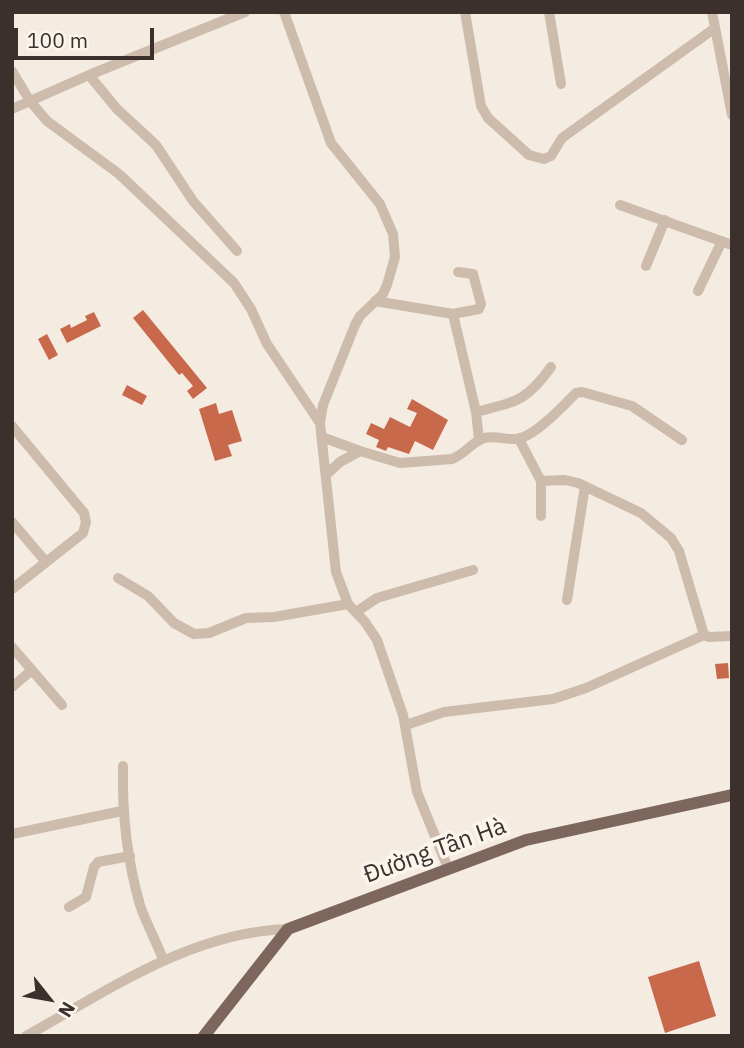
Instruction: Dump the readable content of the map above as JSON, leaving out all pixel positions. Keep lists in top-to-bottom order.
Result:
{
  "streets": {
    "main road": ["Đường Tân Hà"]
  },
  "scale_bar": "100 m",
  "north": "bottom right"
}
